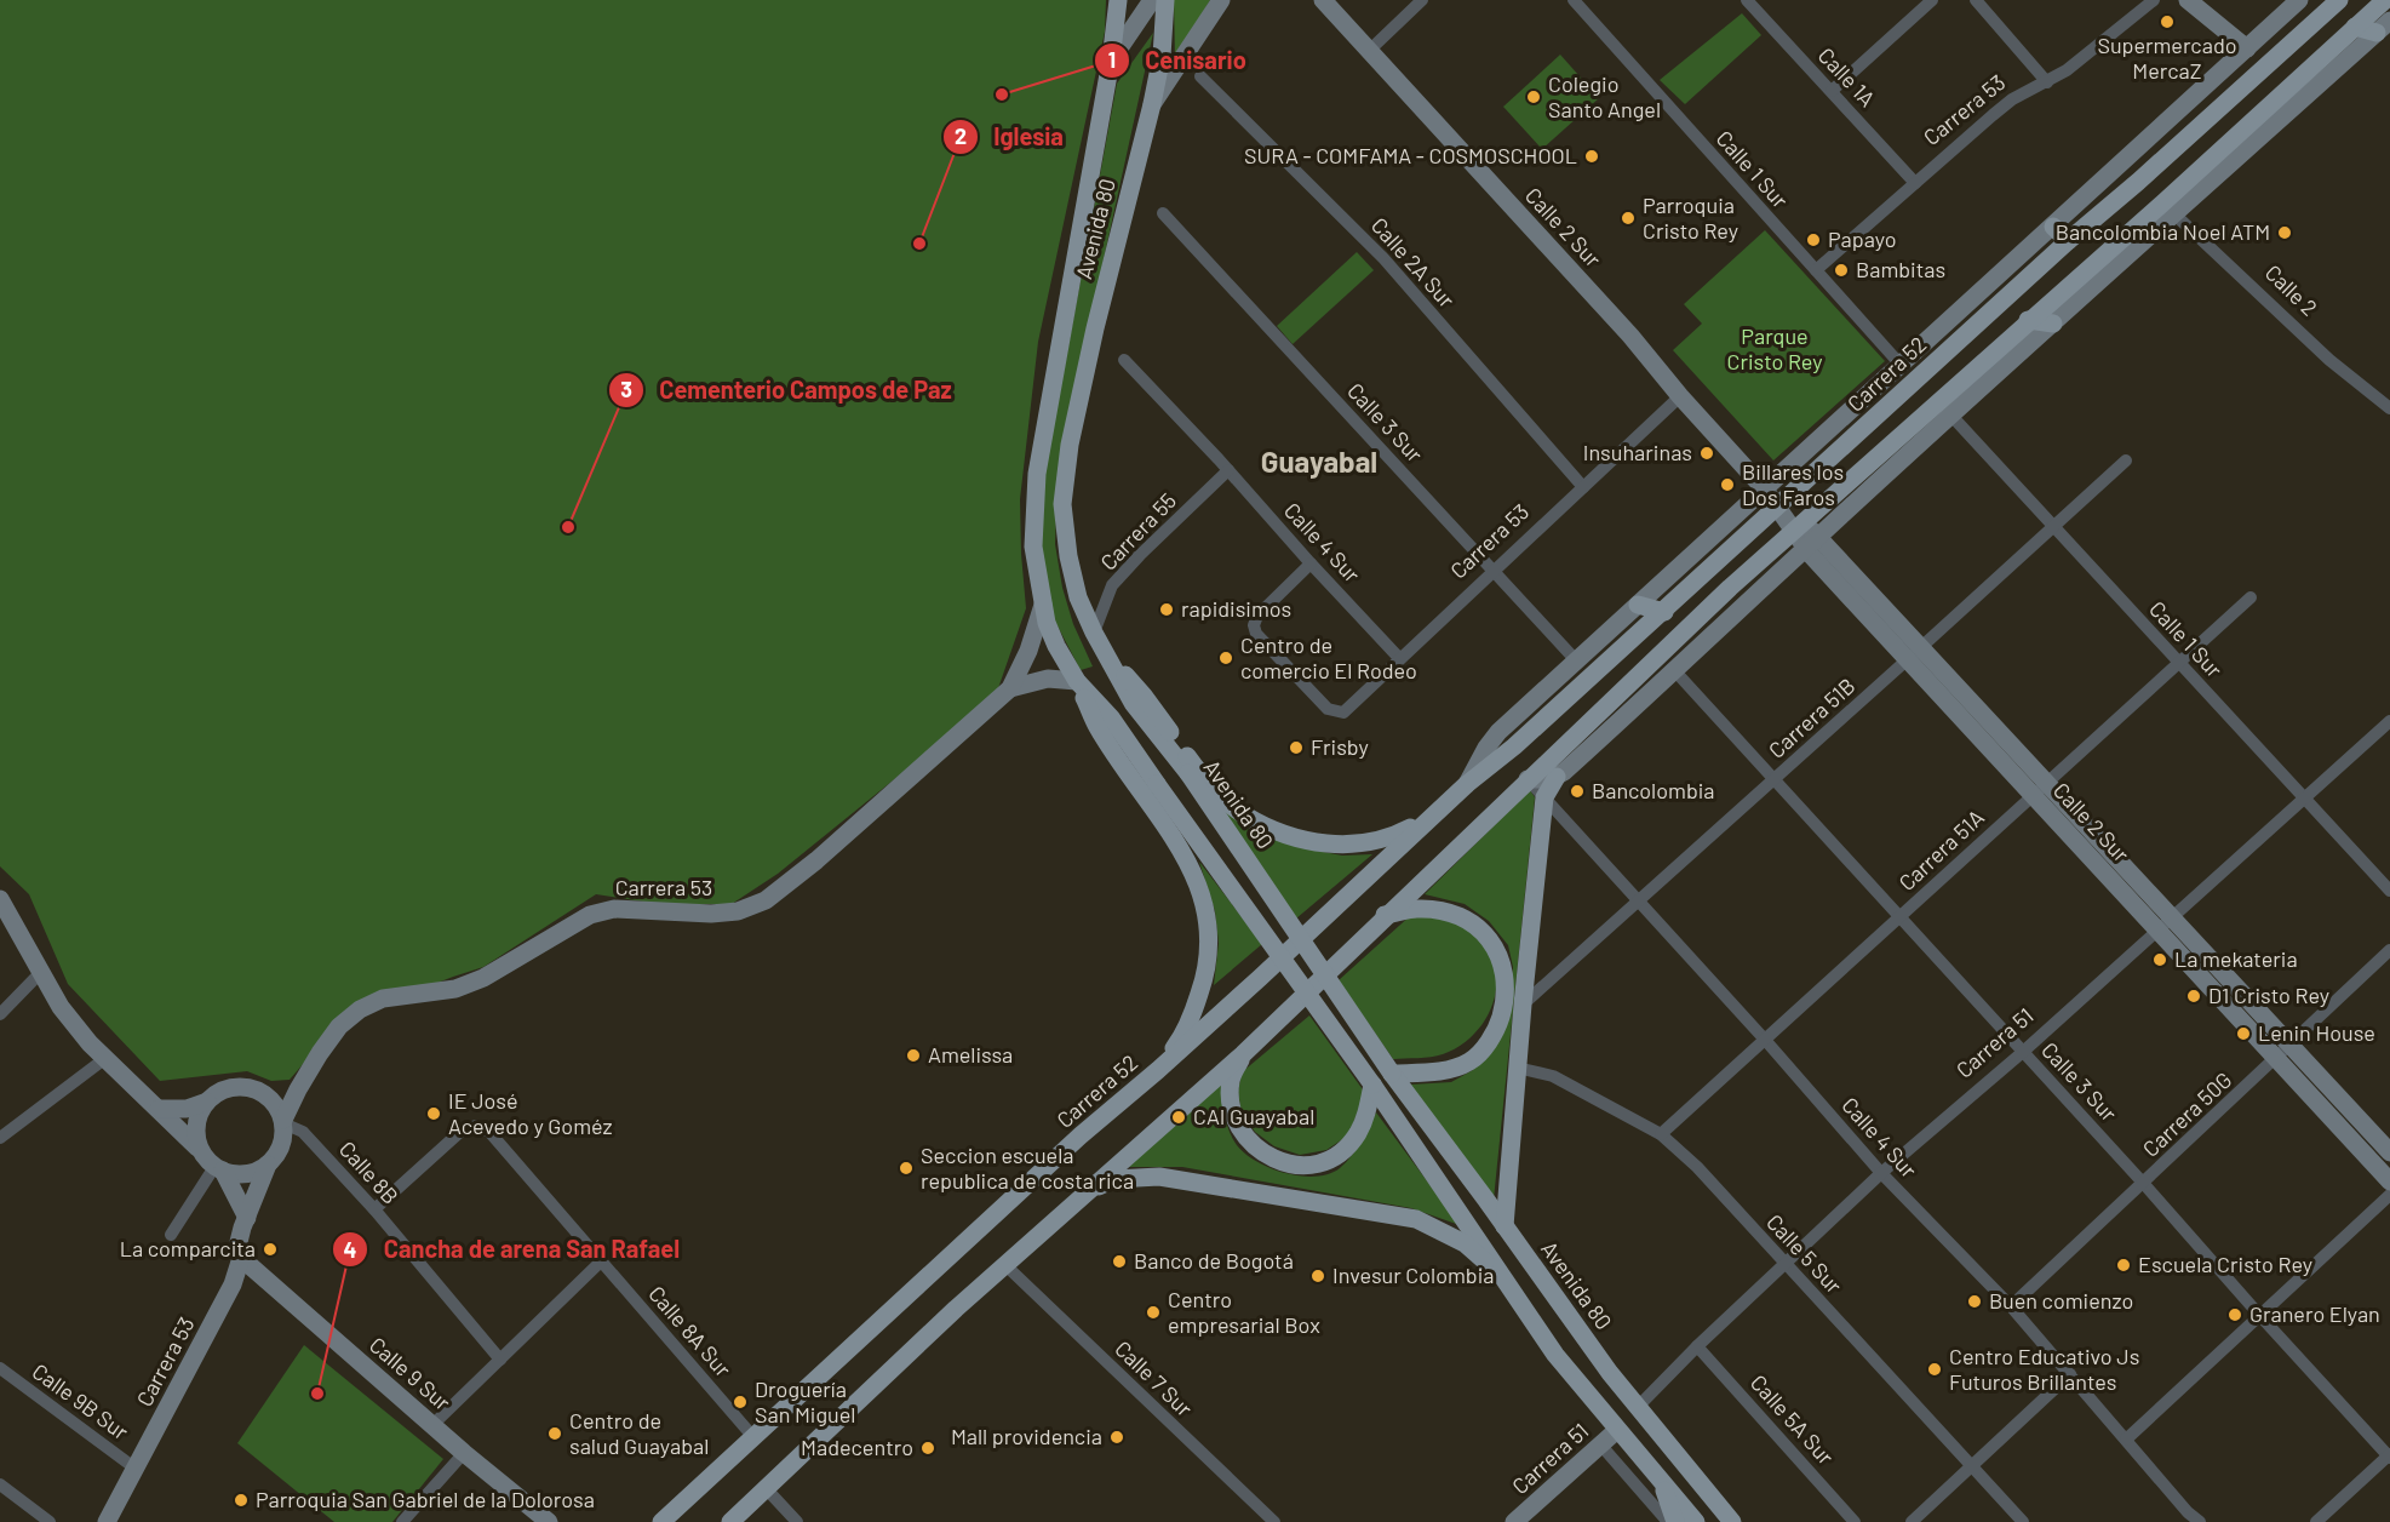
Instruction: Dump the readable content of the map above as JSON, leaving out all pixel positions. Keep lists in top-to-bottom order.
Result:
{
  "streets": {
    "main road": ["Avenida 80", "Carrera 52"],
    "street": [
      "Calle 1A",
      "Carrera 53",
      "Calle 1 Sur",
      "Calle 2 Sur",
      "Calle 2A Sur",
      "Calle 2",
      "Calle 3 Sur",
      "Carrera 55",
      "Calle 4 Sur",
      "Carrera 51B",
      "Carrera 51A",
      "Carrera 51",
      "Carrera 50G",
      "Calle 8B",
      "Calle 5 Sur",
      "Calle 8A Sur",
      "Calle 9 Sur",
      "Calle 7 Sur",
      "Calle 9B Sur",
      "Calle 5A Sur"
    ]
  },
  "crossings": [
    ["Calle 1A", "Carrera 53"],
    ["Carrera 53", "Calle 1 Sur"],
    ["Carrera 53", "Calle 2 Sur"],
    ["Carrera 53", "Avenida 80"],
    ["Carrera 53", "Calle 2A Sur"],
    ["Carrera 53", "Calle 3 Sur"],
    ["Carrera 53", "Calle 4 Sur"],
    ["Carrera 53", "Calle 8B"],
    ["Carrera 53", "Calle 9 Sur"],
    ["Carrera 53", "Calle 9B Sur"],
    ["Calle 1 Sur", "Carrera 52"],
    ["Calle 1 Sur", "Carrera 51B"],
    ["Calle 1 Sur", "Carrera 51A"],
    ["Calle 1 Sur", "Carrera 51"],
    ["Calle 2 Sur", "Carrera 52"],
    ["Calle 2 Sur", "Carrera 51B"],
    ["Calle 2 Sur", "Carrera 51A"],
    ["Calle 2 Sur", "Carrera 51"],
    ["Calle 2 Sur", "Carrera 50G"],
    ["Avenida 80", "Carrera 55"],
    ["Avenida 80", "Carrera 51"],
    ["Carrera 52", "Calle 3 Sur"],
    ["Carrera 52", "Calle 8A Sur"],
    ["Calle 3 Sur", "Carrera 51B"],
    ["Calle 3 Sur", "Carrera 51A"],
    ["Calle 3 Sur", "Carrera 51"],
    ["Calle 3 Sur", "Carrera 50G"],
    ["Carrera 55", "Calle 4 Sur"],
    ["Calle 4 Sur", "Carrera 51B"],
    ["Calle 4 Sur", "Carrera 51A"],
    ["Calle 4 Sur", "Carrera 51"],
    ["Calle 4 Sur", "Carrera 50G"],
    ["Carrera 51A", "Calle 5 Sur"],
    ["Carrera 51", "Calle 5 Sur"],
    ["Carrera 51", "Calle 5A Sur"],
    ["Calle 8B", "Calle 8A Sur"]
  ],
  "districts": ["Guayabal"],
  "parks": ["Parque Cristo Rey"],
  "places": [
    "Supermercado MercaZ",
    "Cenisario",
    "Colegio Santo Angel",
    "SURA - COMFAMA - COSMOSCHOOL",
    "Parroquia Cristo Rey",
    "Bancolombia Noel ATM",
    "Papayo",
    "Iglesia",
    "Bambitas",
    "Insuharinas",
    "Billares los Dos Faros",
    "Cementerio Campos de Paz",
    "rapidisimos",
    "Centro de comercio El Rodeo",
    "Frisby",
    "Bancolombia",
    "La mekateria",
    "D1 Cristo Rey",
    "Lenin House",
    "Amelissa",
    "IE José Acevedo y Goméz",
    "CAI Guayabal",
    "Seccion escuela republica de costa rica",
    "La comparcita",
    "Banco de Bogotá",
    "Escuela Cristo Rey",
    "Invesur Colombia",
    "Buen comienzo",
    "Centro empresarial Box",
    "Granero Elyan",
    "Centro Educativo Js Futuros Brillantes",
    "Cancha de arena San Rafael",
    "Droguería San Miguel",
    "Centro de salud Guayabal",
    "Mall providencia",
    "Madecentro",
    "Parroquia San Gabriel de la Dolorosa"
  ]
}
